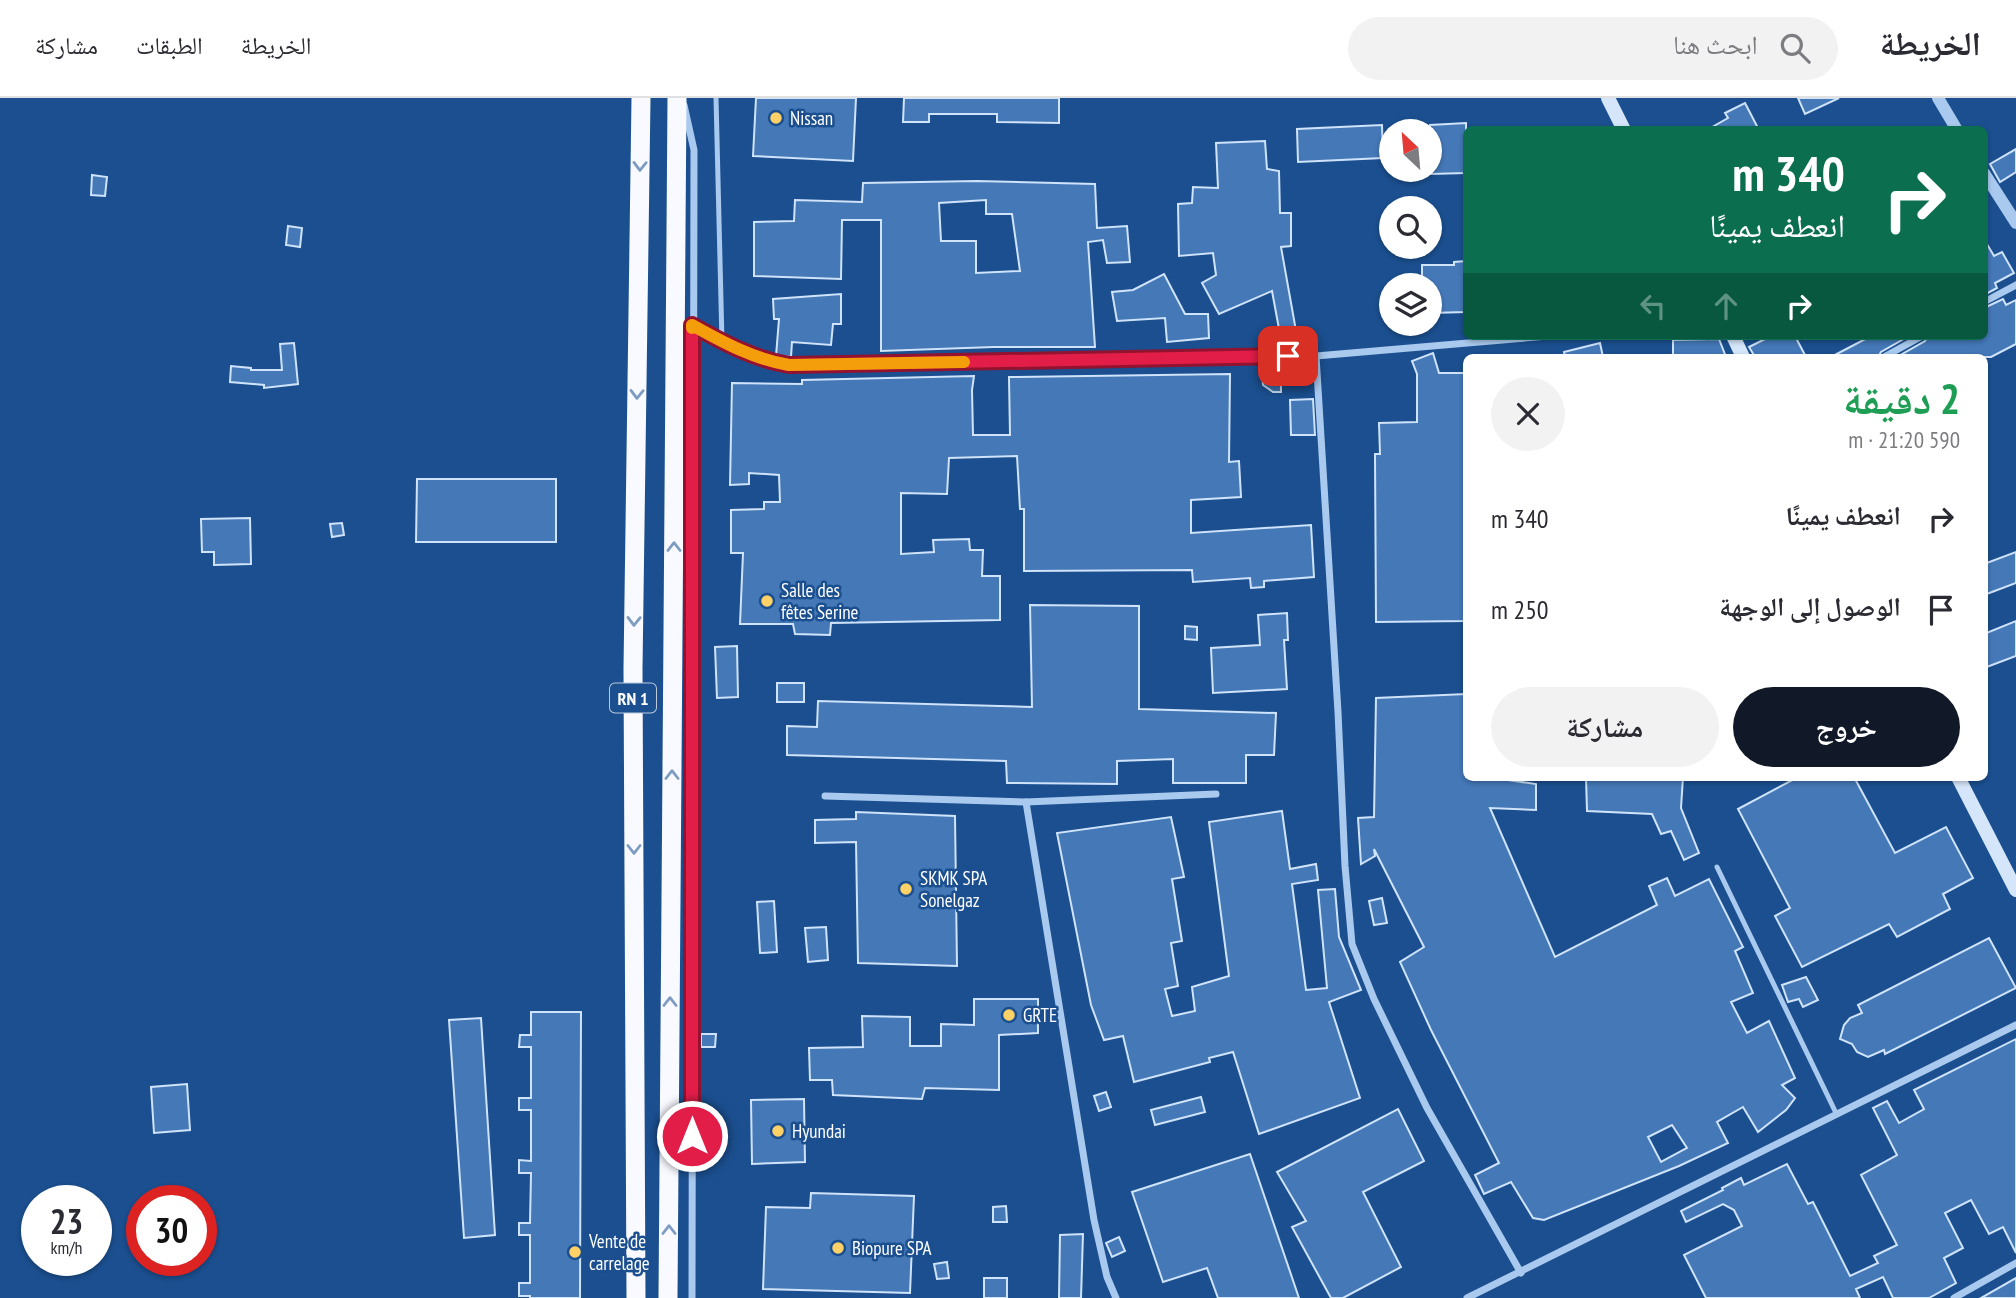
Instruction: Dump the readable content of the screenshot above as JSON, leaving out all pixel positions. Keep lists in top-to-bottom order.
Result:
{
  "streets": {
    "highway": ["RN 1"]
  },
  "places": [
    "Nissan",
    "Salle des fêtes Serine",
    "SKMK SPA Sonelgaz",
    "GRTE",
    "Hyundai",
    "Biopure SPA",
    "Vente de carrelage"
  ],
  "north": "top left",
  "page": {
    "header": "الخريطة",
    "search": "ابحث هنا",
    "nav": ["الخريطة", "الطبقات", "مشاركة"],
    "turn": ["340 m", "انعطف يمينًا"],
    "heading": ["2 دقيقة", "590 m · 21:20"],
    "list": [
      {
        "name": "انعطف يمينًا",
        "value": "340 m"
      },
      {
        "name": "الوصول إلى الوجهة",
        "value": "250 m"
      }
    ],
    "buttons": ["خروج", "مشاركة"],
    "speed": "23 km/h",
    "limit": "30"
  }
}
